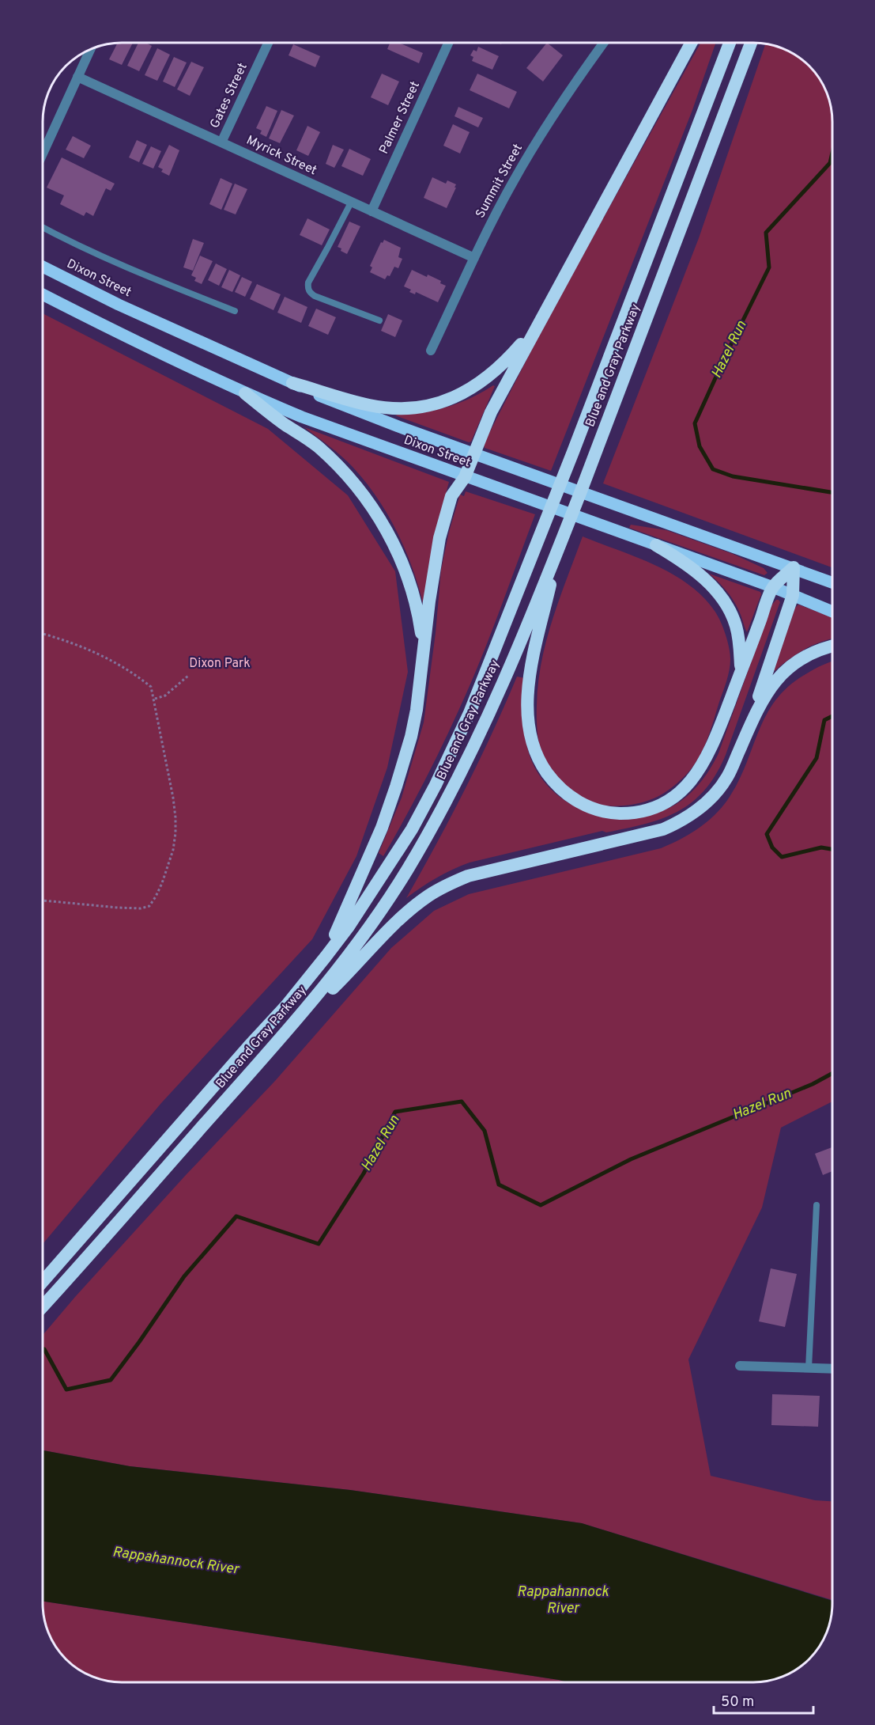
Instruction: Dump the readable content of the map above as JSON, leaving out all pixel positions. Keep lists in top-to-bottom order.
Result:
{
  "streets": {
    "highway": ["Blue and Gray Parkway"],
    "main road": ["Dixon Street"],
    "street": [
      "Gates Street",
      "Palmer Street",
      "Myrick Street",
      "Summit Street"
    ]
  },
  "crossings": [
    ["Gates Street", "Myrick Street"],
    ["Palmer Street", "Myrick Street"],
    ["Myrick Street", "Summit Street"]
  ],
  "water": ["Hazel Run", "Rappahannock River"],
  "parks": ["Dixon Park"],
  "scale_bar": "50 m"
}
